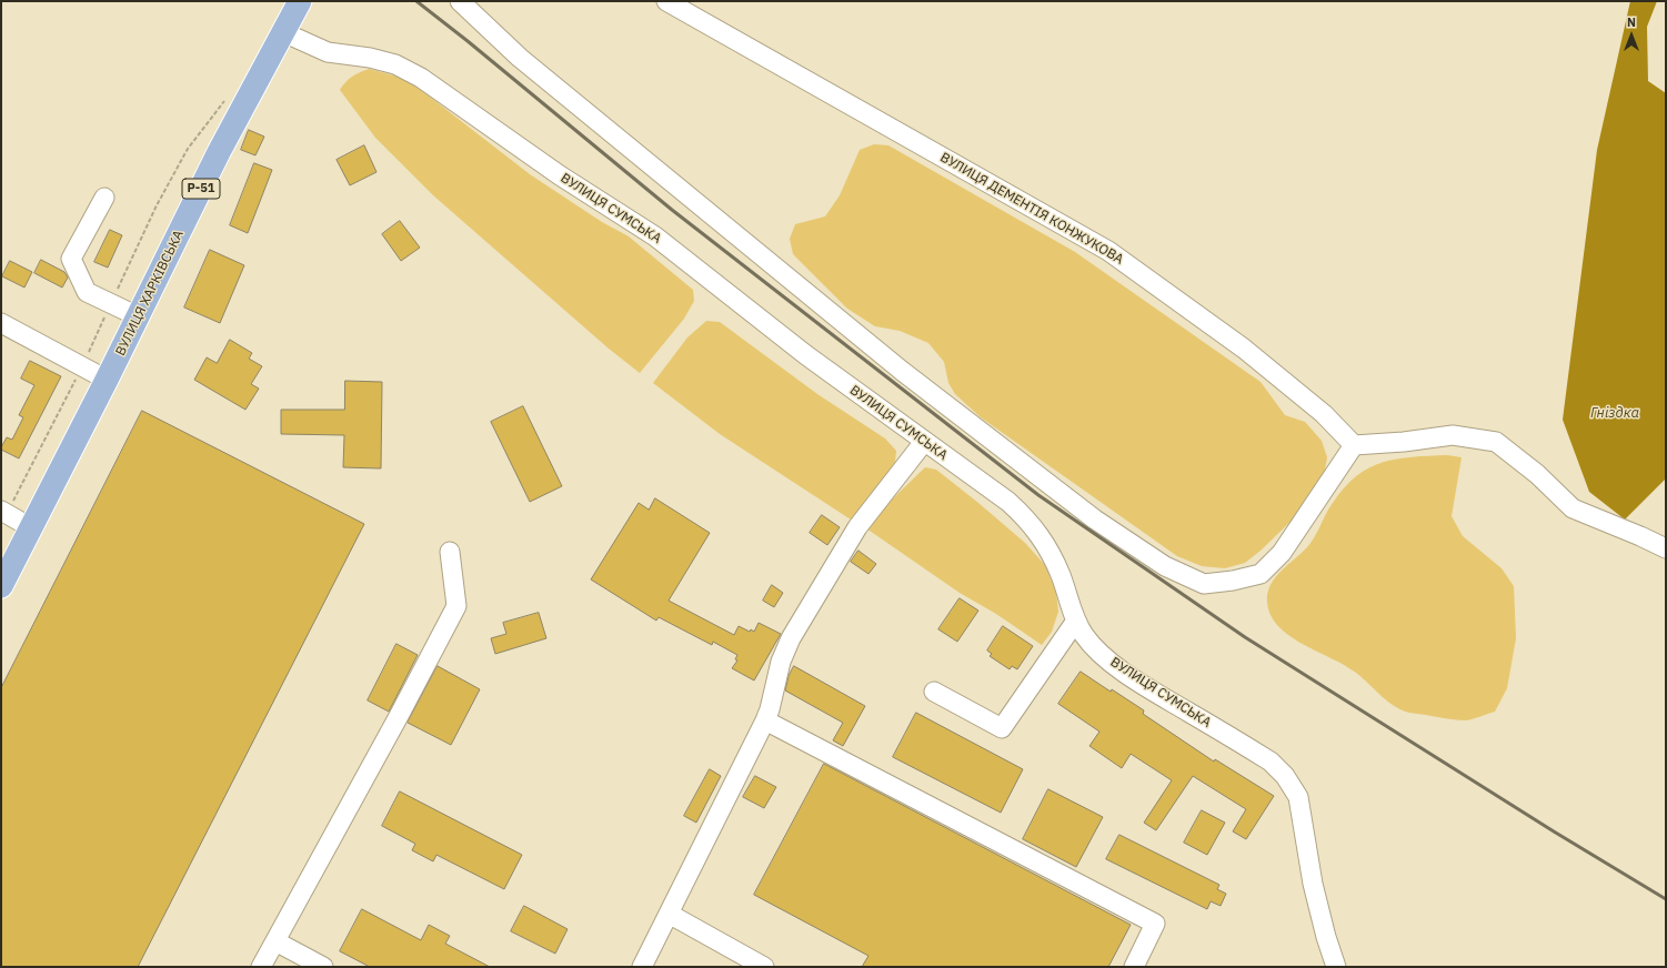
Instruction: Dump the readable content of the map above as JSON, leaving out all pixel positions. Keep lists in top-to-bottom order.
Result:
{
  "streets": {
    "main road": ["Р-51", "ВУЛИЦЯ ХАРКІВСЬКА"],
    "street": ["ВУЛИЦЯ СУМСЬКА", "ВУЛИЦЯ ДЕМЕНТІЯ КОНЖУКОВА"]
  },
  "crossings": [
    ["ВУЛИЦЯ СУМСЬКА", "ВУЛИЦЯ ХАРКІВСЬКА"]
  ],
  "water": ["Гніздка"],
  "north": "top"
}
